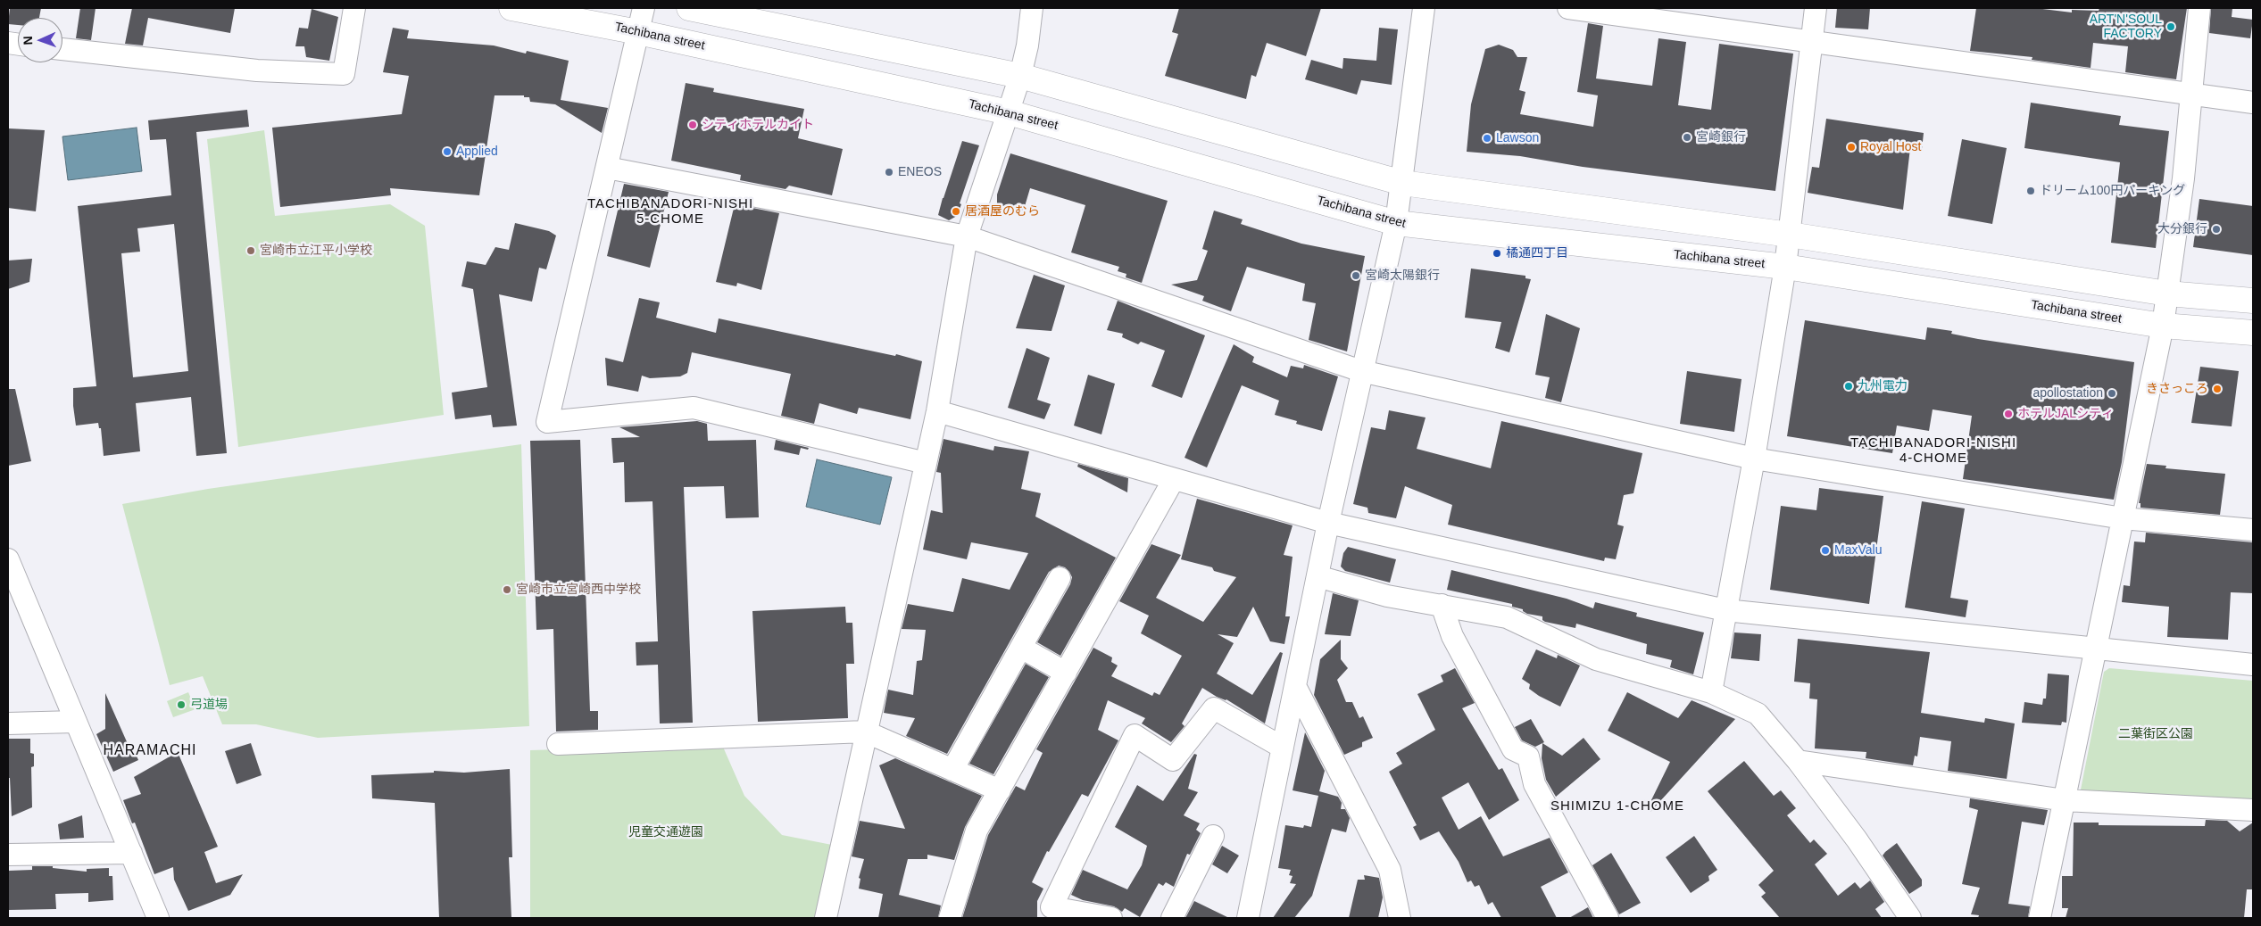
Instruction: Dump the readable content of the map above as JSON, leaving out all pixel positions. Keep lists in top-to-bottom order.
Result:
{
  "streets": {
    "highway": ["Tachibana street"]
  },
  "districts": [
    "TACHIBANADORI-NISHI 5-CHOME",
    "TACHIBANADORI-NISHI 4-CHOME",
    "HARAMACHI",
    "SHIMIZU 1-CHOME"
  ],
  "parks": ["二葉街区公園", "児童交通遊園"],
  "places": [
    "ART'N'SOUL FACTORY",
    "シティホテルカイト",
    "宮崎銀行",
    "Lawson",
    "Royal Host",
    "Applied",
    "ENEOS",
    "ドリーム100円パーキング",
    "居酒屋のむら",
    "大分銀行",
    "宮崎市立江平小学校",
    "橘通四丁目",
    "宮崎太陽銀行",
    "九州電力",
    "きさっころ",
    "apollostation",
    "ホテルJALシティ",
    "MaxValu",
    "宮崎市立宮崎西中学校",
    "弓道場"
  ],
  "north": "left"
}
